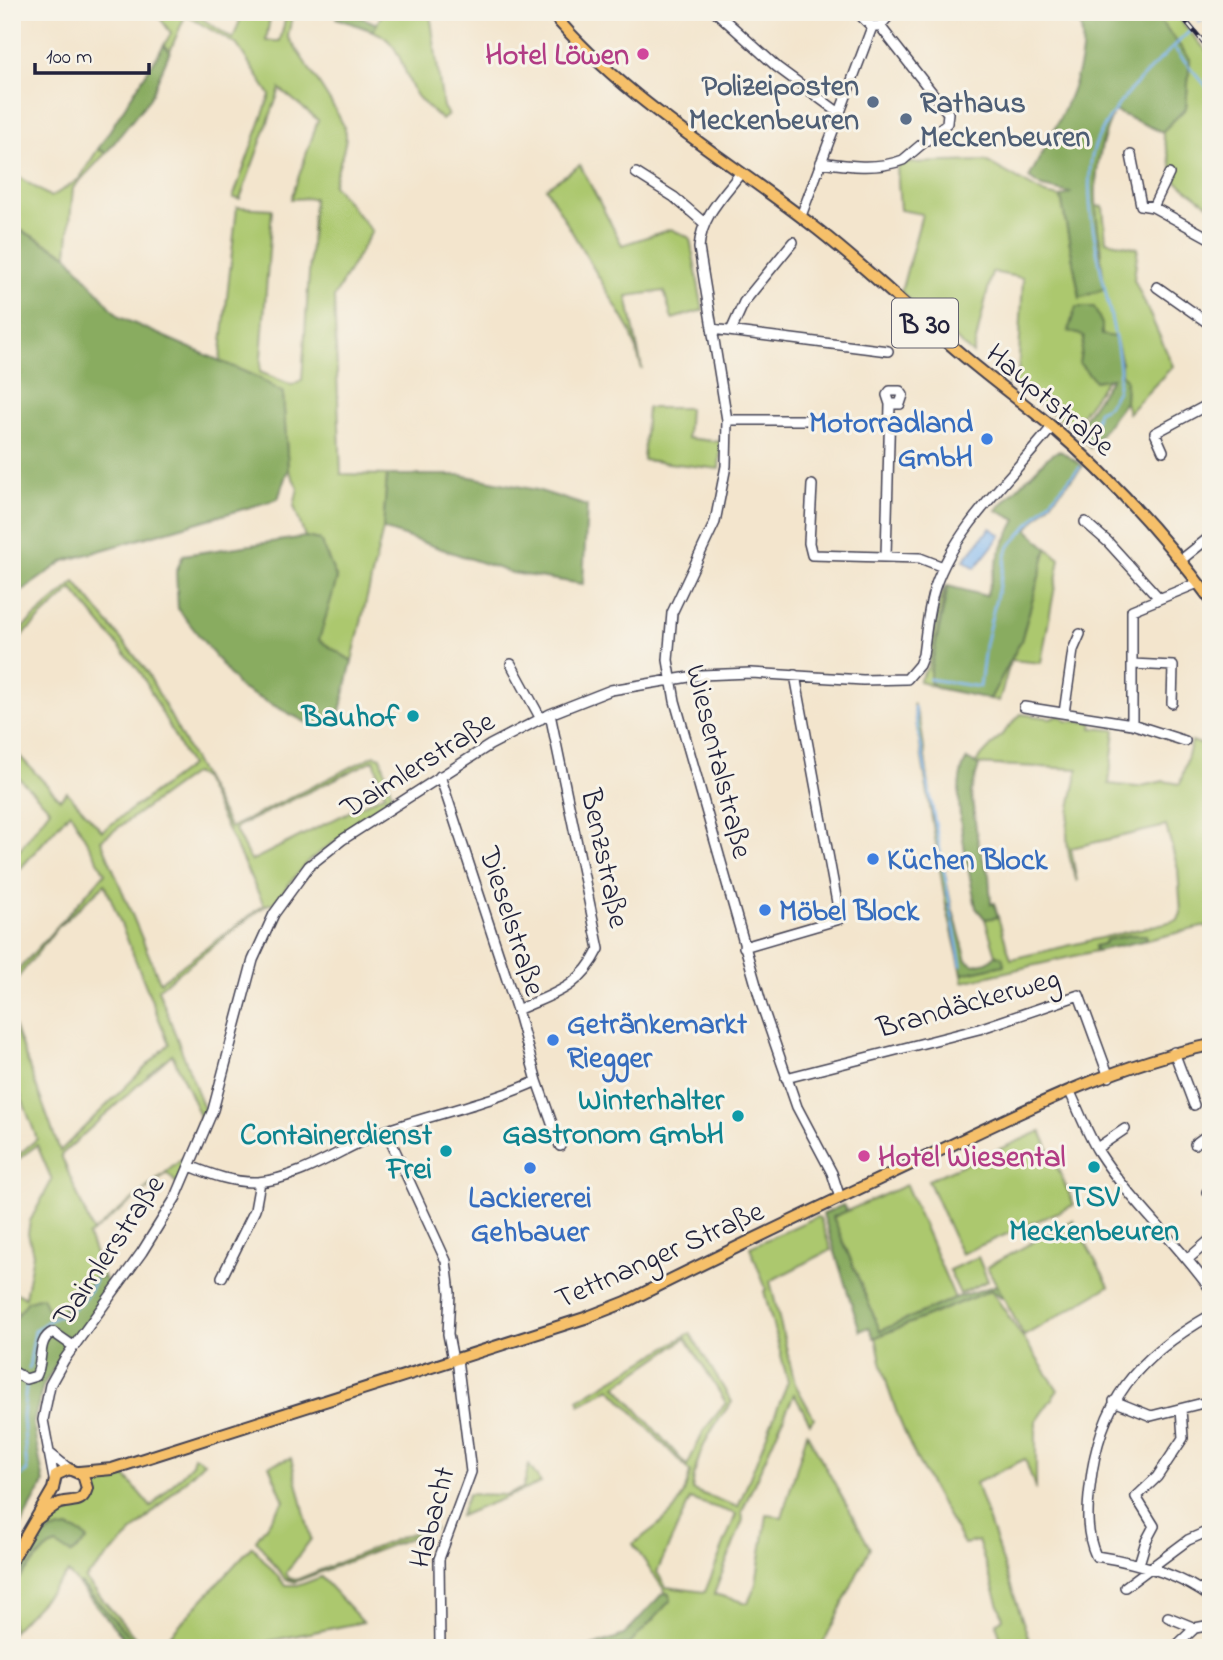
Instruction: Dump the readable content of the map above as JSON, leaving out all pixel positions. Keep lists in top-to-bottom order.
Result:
{
  "streets": {
    "main road": ["B 30", "Hauptstraße", "Tettnanger Straße"],
    "street": [
      "Wiesentalstraße",
      "Daimlerstraße",
      "Benzstraße",
      "Dieselstraße",
      "Brandäckerweg",
      "Habacht"
    ]
  },
  "crossings": [
    ["Hauptstraße", "Daimlerstraße"],
    ["Wiesentalstraße", "Daimlerstraße"],
    ["Wiesentalstraße", "Brandäckerweg"],
    ["Wiesentalstraße", "Tettnanger Straße"],
    ["Daimlerstraße", "Benzstraße"],
    ["Daimlerstraße", "Dieselstraße"],
    ["Daimlerstraße", "Tettnanger Straße"],
    ["Benzstraße", "Dieselstraße"],
    ["Brandäckerweg", "Tettnanger Straße"],
    ["Tettnanger Straße", "Habacht"]
  ],
  "places": [
    "Hotel Löwen",
    "Polizeiposten Meckenbeuren",
    "Rathaus Meckenbeuren",
    "Motorradland GmbH",
    "Bauhof",
    "Küchen Block",
    "Möbel Block",
    "Getränkemarkt Riegger",
    "Winterhalter Gastronom GmbH",
    "Containerdienst Frei",
    "Hotel Wiesental",
    "TSV Meckenbeuren",
    "Lackiererei Gehbauer"
  ],
  "scale_bar": "100 m"
}
